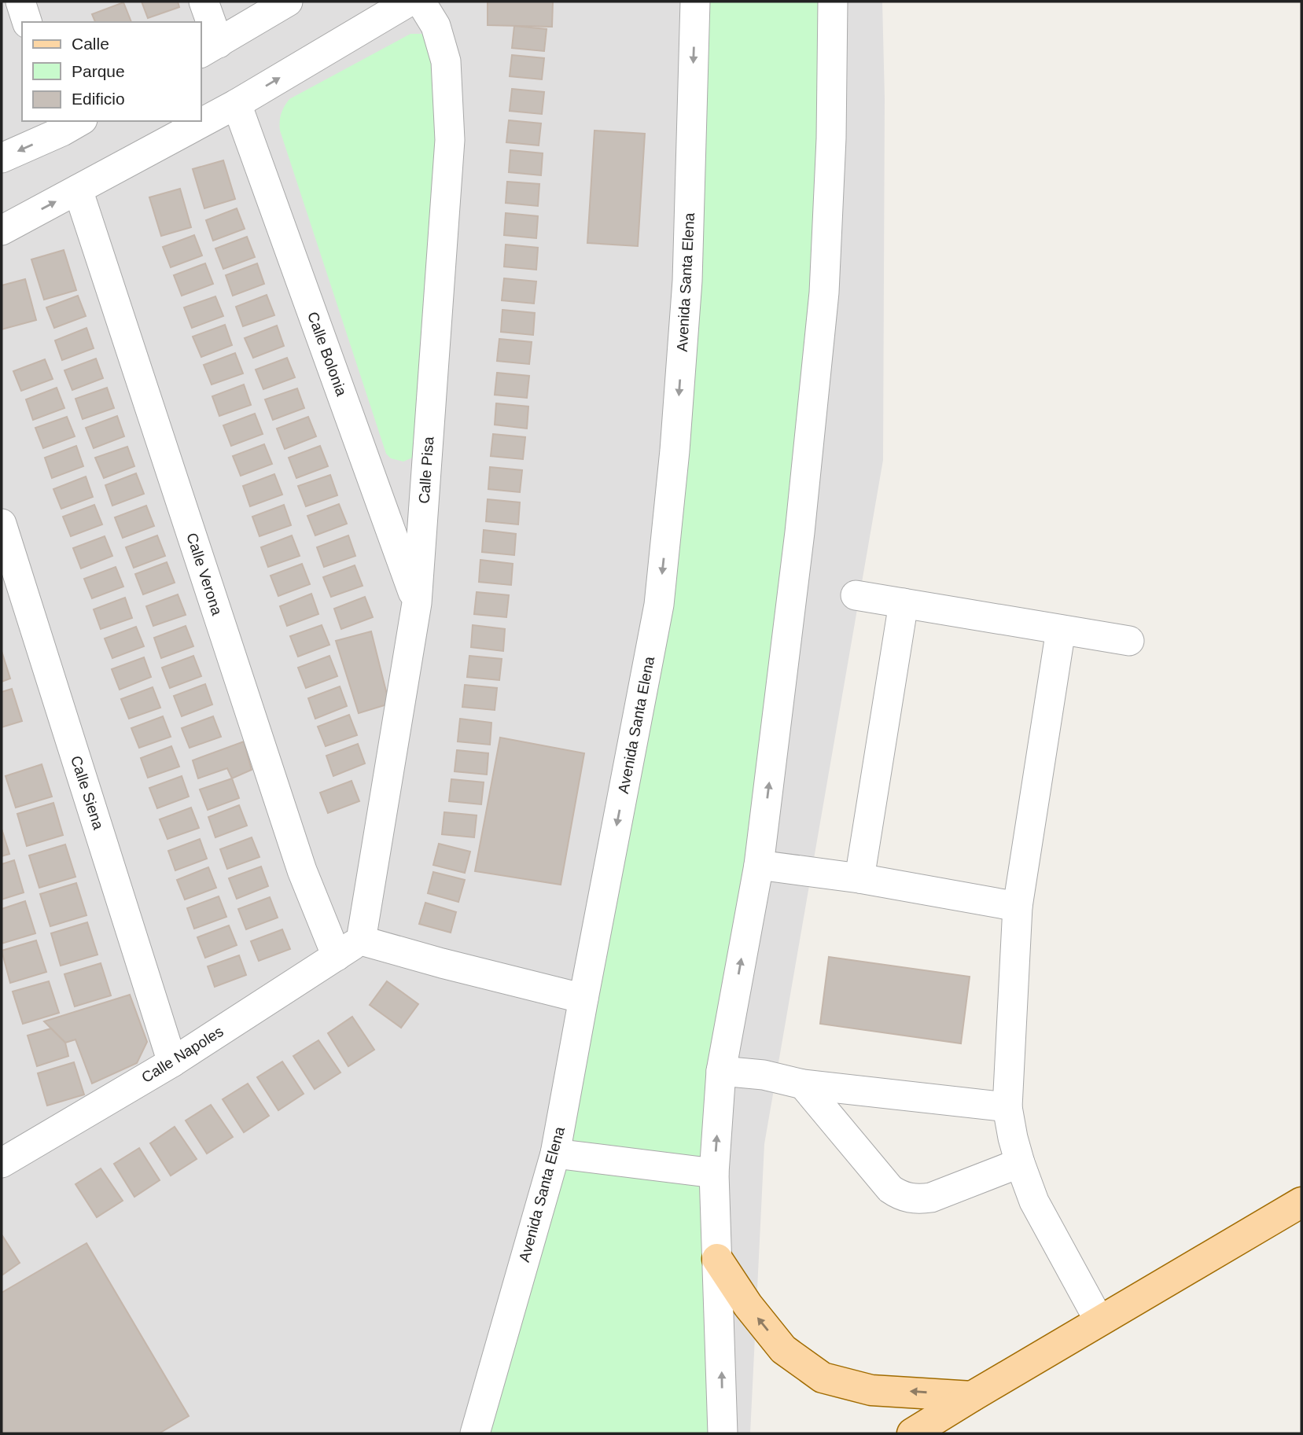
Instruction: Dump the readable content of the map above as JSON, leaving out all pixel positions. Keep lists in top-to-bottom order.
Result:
{
  "streets": {
    "street": [
      "Avenida Santa Elena",
      "Calle Bolonia",
      "Calle Pisa",
      "Calle Verona",
      "Calle Siena",
      "Calle Napoles"
    ]
  },
  "crossings": [
    ["Calle Bolonia", "Calle Pisa"],
    ["Calle Pisa", "Calle Napoles"],
    ["Calle Verona", "Calle Napoles"],
    ["Calle Siena", "Calle Napoles"]
  ],
  "legend": ["Calle", "Parque", "Edificio"]
}
